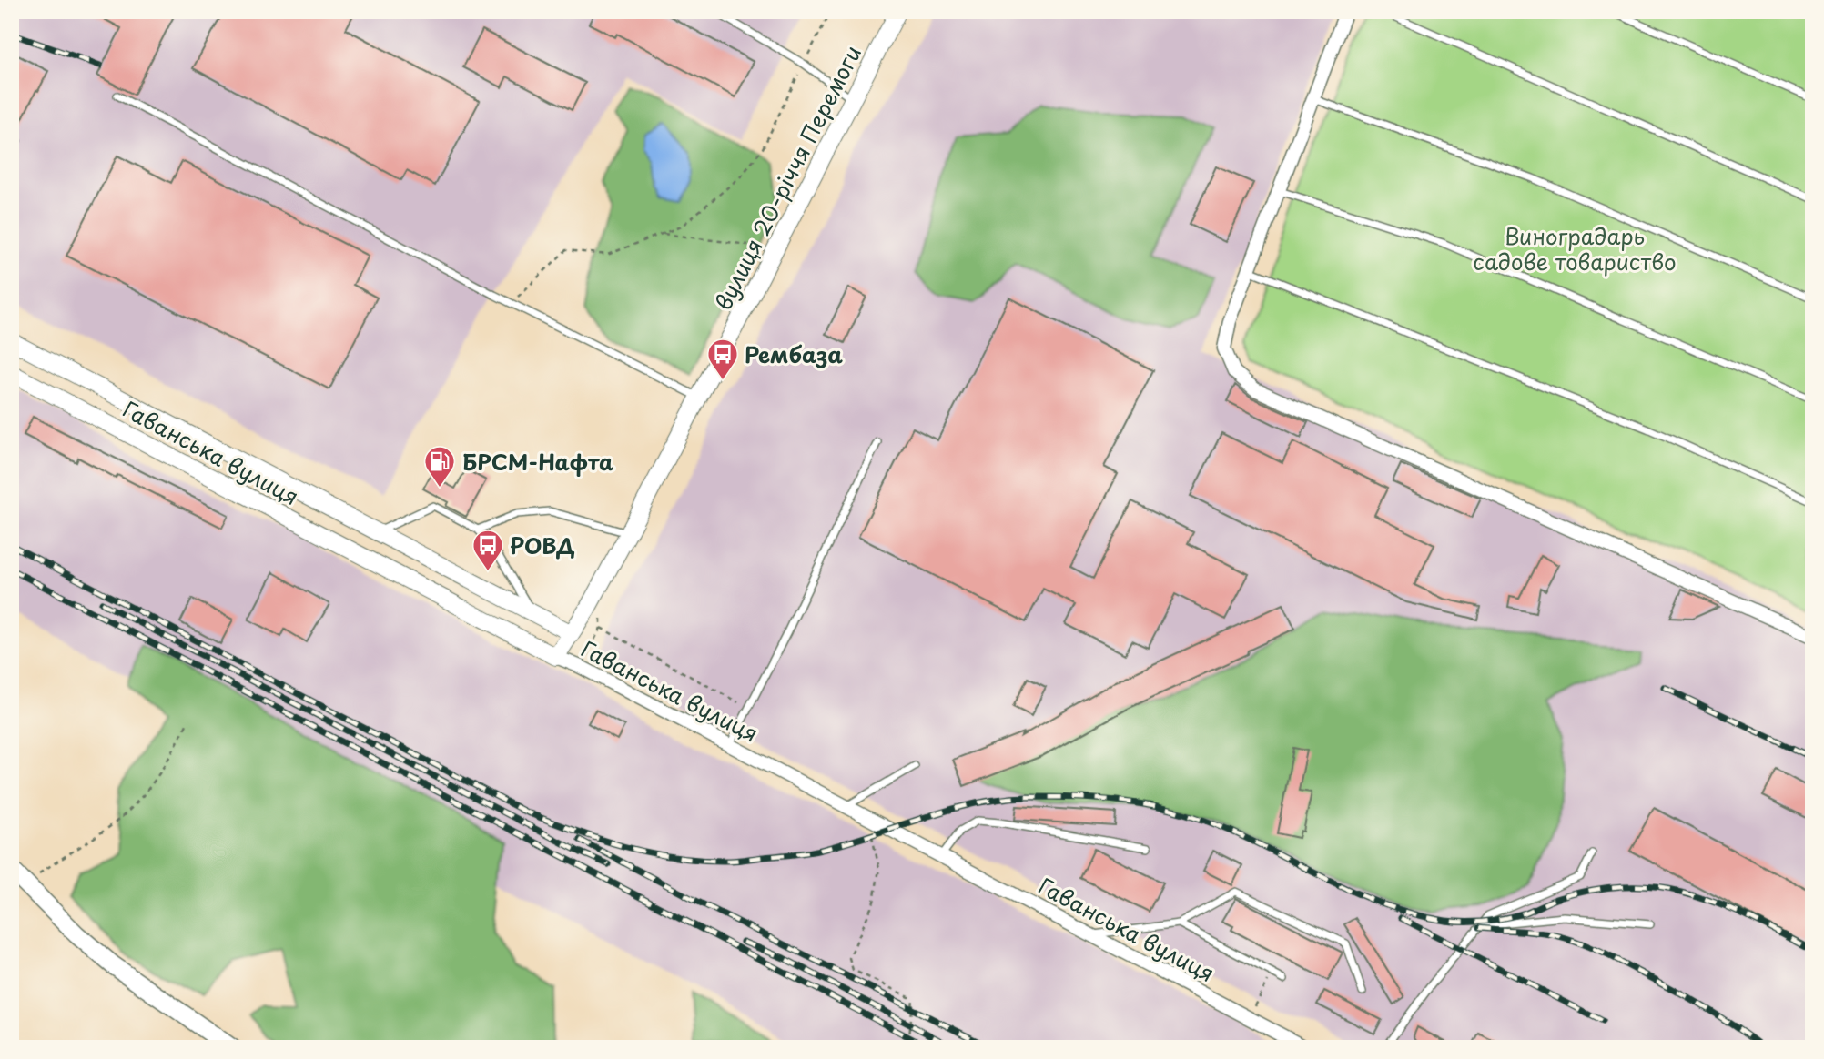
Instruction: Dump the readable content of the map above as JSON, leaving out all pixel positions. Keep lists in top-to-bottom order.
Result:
{
  "streets": {
    "street": ["вулиця 20-річчя Перемоги", "Гаванська вулиця"]
  },
  "crossings": [
    ["вулиця 20-річчя Перемоги", "Гаванська вулиця"]
  ],
  "parks": ["Виноградарь садове товариство"],
  "places": {
    "bus stop": ["Рембаза", "РОВД"],
    "fuel station": ["БРСМ-Нафта"]
  }
}
